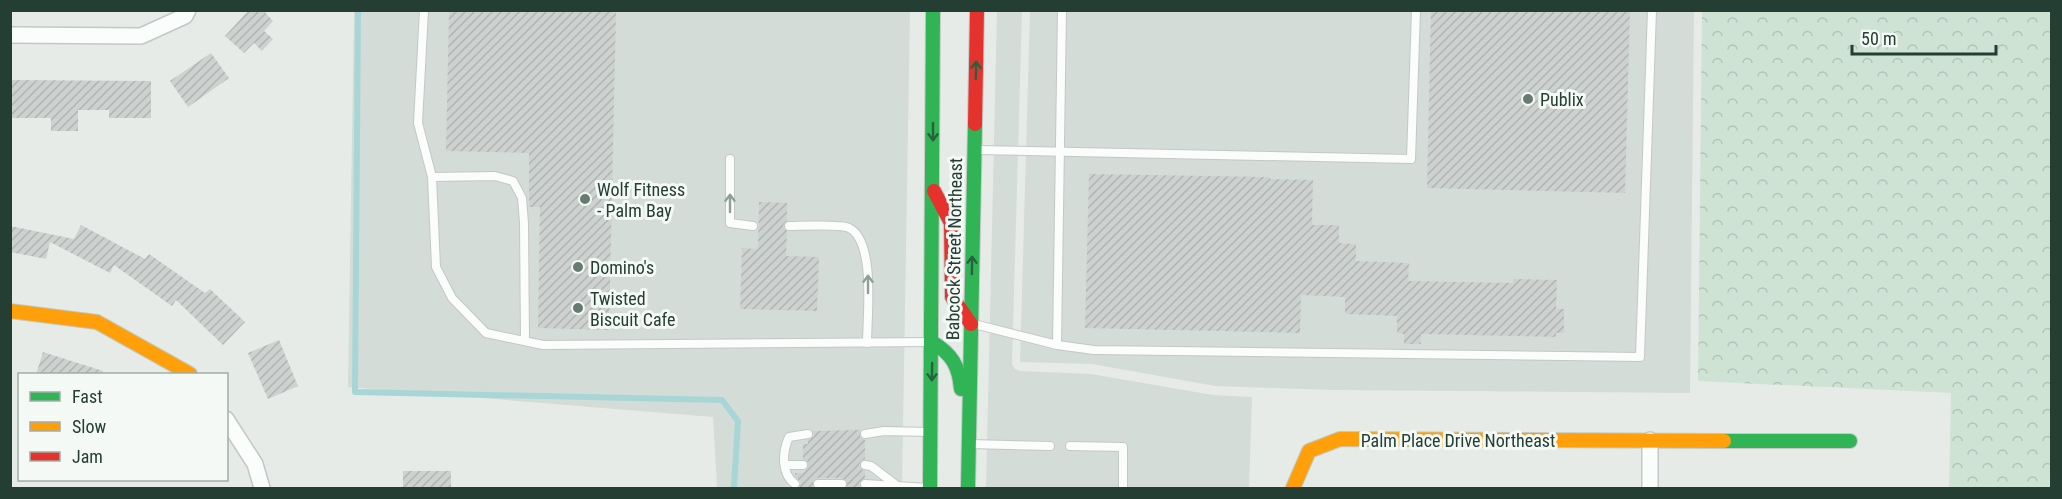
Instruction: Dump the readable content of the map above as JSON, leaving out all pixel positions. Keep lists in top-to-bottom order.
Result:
{
  "streets": {
    "main road": ["Babcock Street Northeast", "Palm Place Drive Northeast"]
  },
  "places": [
    "Publix",
    "Wolf Fitness - Palm Bay",
    "Domino's",
    "Twisted Biscuit Cafe"
  ],
  "legend": ["Fast", "Slow", "Jam"],
  "scale_bar": "50 m"
}
